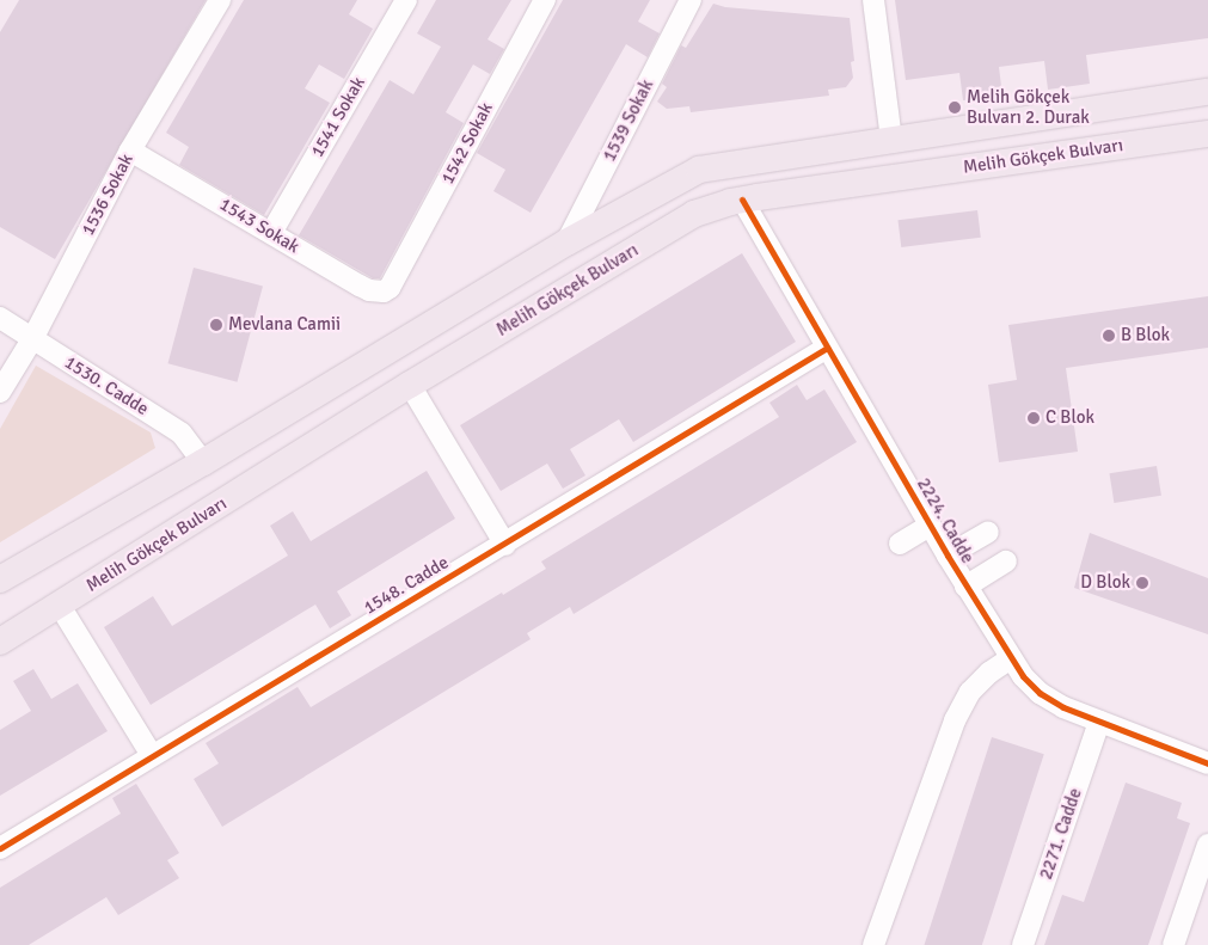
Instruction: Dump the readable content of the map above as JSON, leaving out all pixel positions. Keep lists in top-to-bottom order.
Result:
{
  "streets": {
    "main road": ["Melih Gökçek Bulvarı"],
    "street": [
      "1541 Sokak",
      "1539 Sokak",
      "1542 Sokak",
      "1536 Sokak",
      "1543 Sokak",
      "1530. Cadde",
      "2224. Cadde",
      "1548. Cadde",
      "2271. Cadde"
    ]
  },
  "crossings": [
    ["1541 Sokak", "1543 Sokak"],
    ["1542 Sokak", "1543 Sokak"],
    ["Melih Gökçek Bulvarı", "2224. Cadde"],
    ["1536 Sokak", "1543 Sokak"],
    ["1536 Sokak", "1530. Cadde"],
    ["2224. Cadde", "1548. Cadde"],
    ["2224. Cadde", "2271. Cadde"]
  ],
  "places": [
    "Melih Gökçek Bulvarı 2. Durak",
    "Mevlana Camii",
    "B Blok",
    "C Blok",
    "D Blok"
  ]
}
